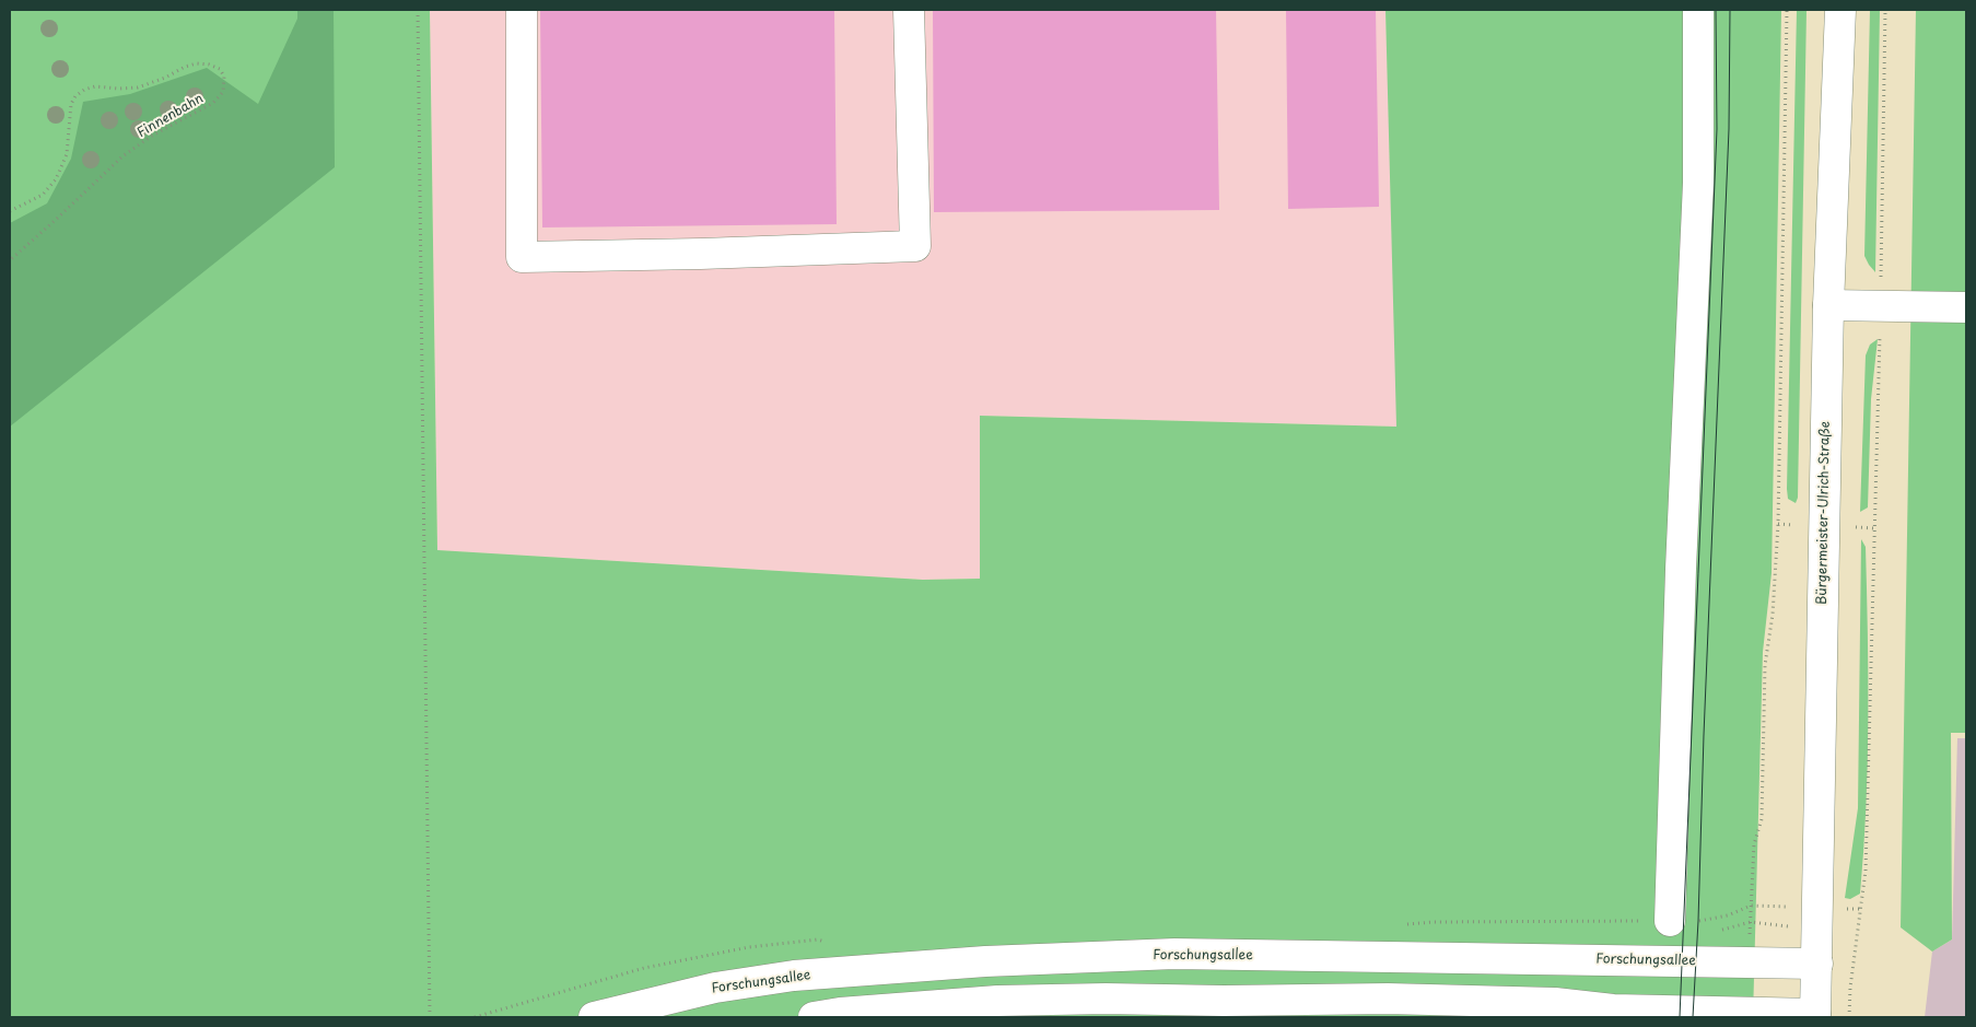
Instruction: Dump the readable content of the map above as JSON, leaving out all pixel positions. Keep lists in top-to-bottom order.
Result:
{
  "streets": {
    "street": ["Bürgermeister-Ulrich-Straße", "Forschungsallee"],
    "path": ["Finnenbahn"]
  },
  "crossings": [
    ["Bürgermeister-Ulrich-Straße", "Forschungsallee"]
  ]
}
